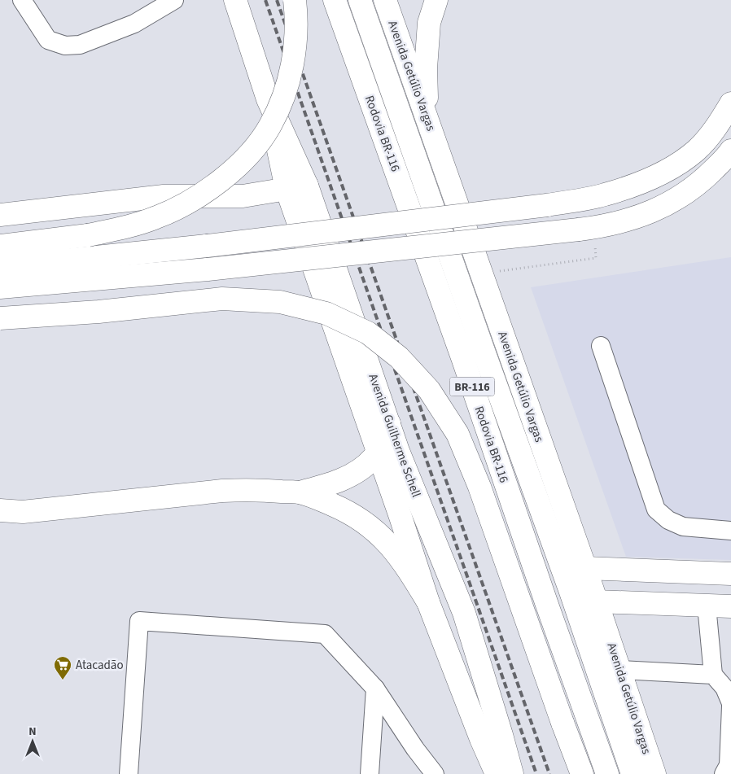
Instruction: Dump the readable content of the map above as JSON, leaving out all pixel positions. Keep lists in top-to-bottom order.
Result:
{
  "streets": {
    "main road": [
      "Avenida Getúlio Vargas",
      "Rodovia BR-116",
      "BR-116",
      "Avenida Guilherme Schell"
    ]
  },
  "places": {
    "supermarket": ["Atacadão"]
  },
  "north": "top"
}
